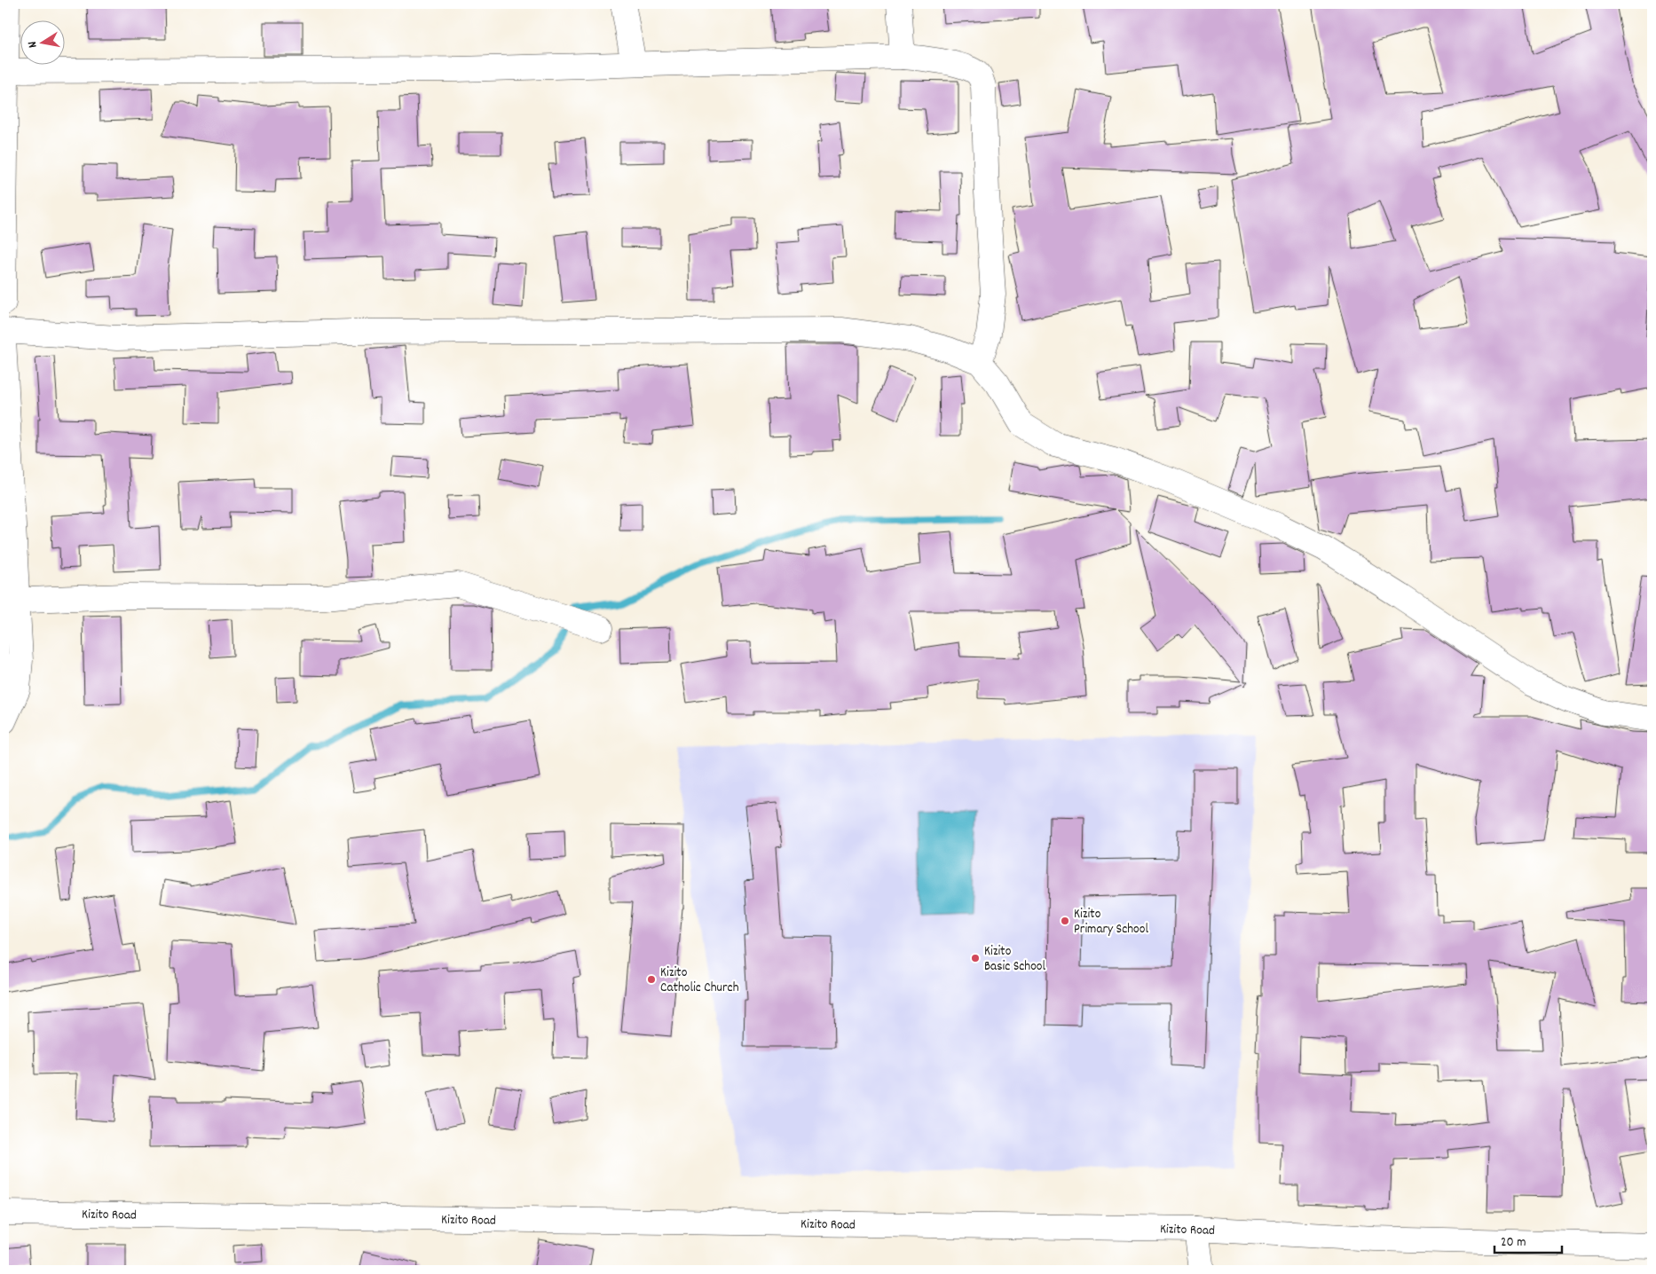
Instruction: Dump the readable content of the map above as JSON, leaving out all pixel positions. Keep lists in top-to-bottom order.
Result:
{
  "streets": {
    "street": ["Kizito Road"]
  },
  "places": ["Kizito Primary School", "Kizito Basic School", "Kizito Catholic Church"],
  "scale_bar": "20 m",
  "north": "left"
}
